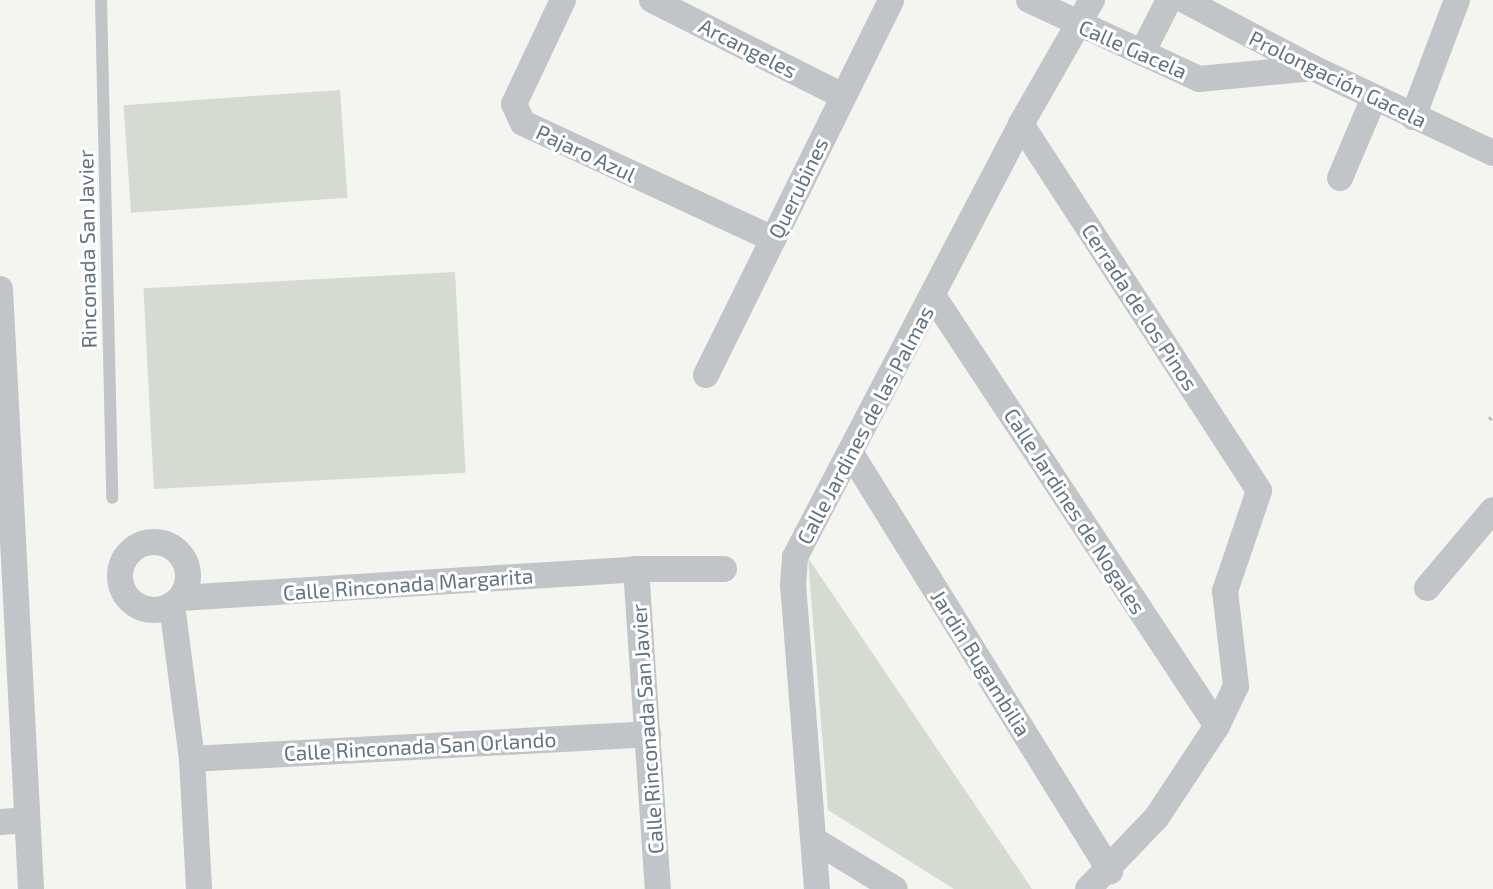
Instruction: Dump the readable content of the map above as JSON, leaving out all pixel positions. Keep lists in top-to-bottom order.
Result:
{
  "streets": {
    "street": [
      "Arcangeles",
      "Calle Gacela",
      "Prolongación Gacela",
      "Pajaro Azul",
      "Querubines",
      "Cerrada de los Pinos",
      "Calle Jardines de las Palmas",
      "Calle Jardines de Nogales",
      "Calle Rinconada Margarita",
      "Jardin Bugambilia",
      "Calle Rinconada San Javier",
      "Calle Rinconada San Orlando"
    ],
    "lane": ["Rinconada San Javier"]
  },
  "crossings": [
    ["Arcangeles", "Querubines"],
    ["Calle Gacela", "Prolongación Gacela"],
    ["Calle Gacela", "Calle Jardines de las Palmas"],
    ["Pajaro Azul", "Querubines"],
    ["Cerrada de los Pinos", "Calle Jardines de las Palmas"],
    ["Cerrada de los Pinos", "Calle Jardines de Nogales"],
    ["Calle Jardines de las Palmas", "Calle Jardines de Nogales"],
    ["Calle Jardines de las Palmas", "Jardin Bugambilia"],
    ["Calle Rinconada Margarita", "Calle Rinconada San Javier"],
    ["Calle Rinconada Margarita", "Calle Rinconada San Orlando"],
    ["Calle Rinconada San Javier", "Calle Rinconada San Orlando"]
  ]
}
